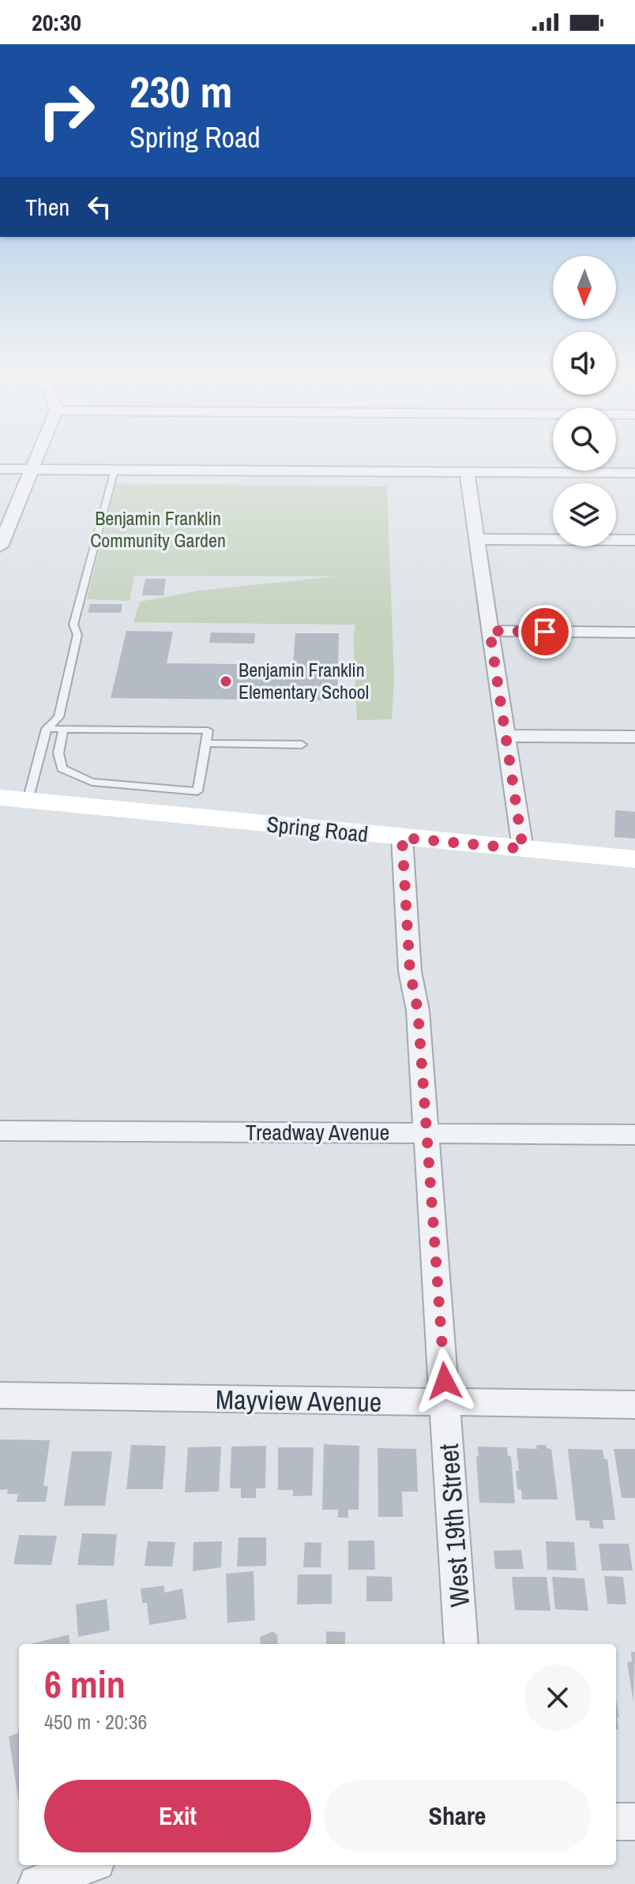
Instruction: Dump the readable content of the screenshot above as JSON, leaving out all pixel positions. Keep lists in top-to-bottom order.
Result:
{
  "streets": {
    "street": [
      "Spring Road",
      "Treadway Avenue",
      "Mayview Avenue",
      "West 19th Street"
    ]
  },
  "crossings": [
    ["Spring Road", "West 19th Street"],
    ["Treadway Avenue", "West 19th Street"],
    ["Mayview Avenue", "West 19th Street"]
  ],
  "parks": ["Benjamin Franklin Community Garden"],
  "places": ["Benjamin Franklin Elementary School"],
  "north": "bottom",
  "page": {
    "status": "20:30",
    "turn": ["230 m", "Spring Road"],
    "then": "Then",
    "heading": ["6 min", "450 m · 20:36"],
    "buttons": ["Exit", "Share"]
  }
}
